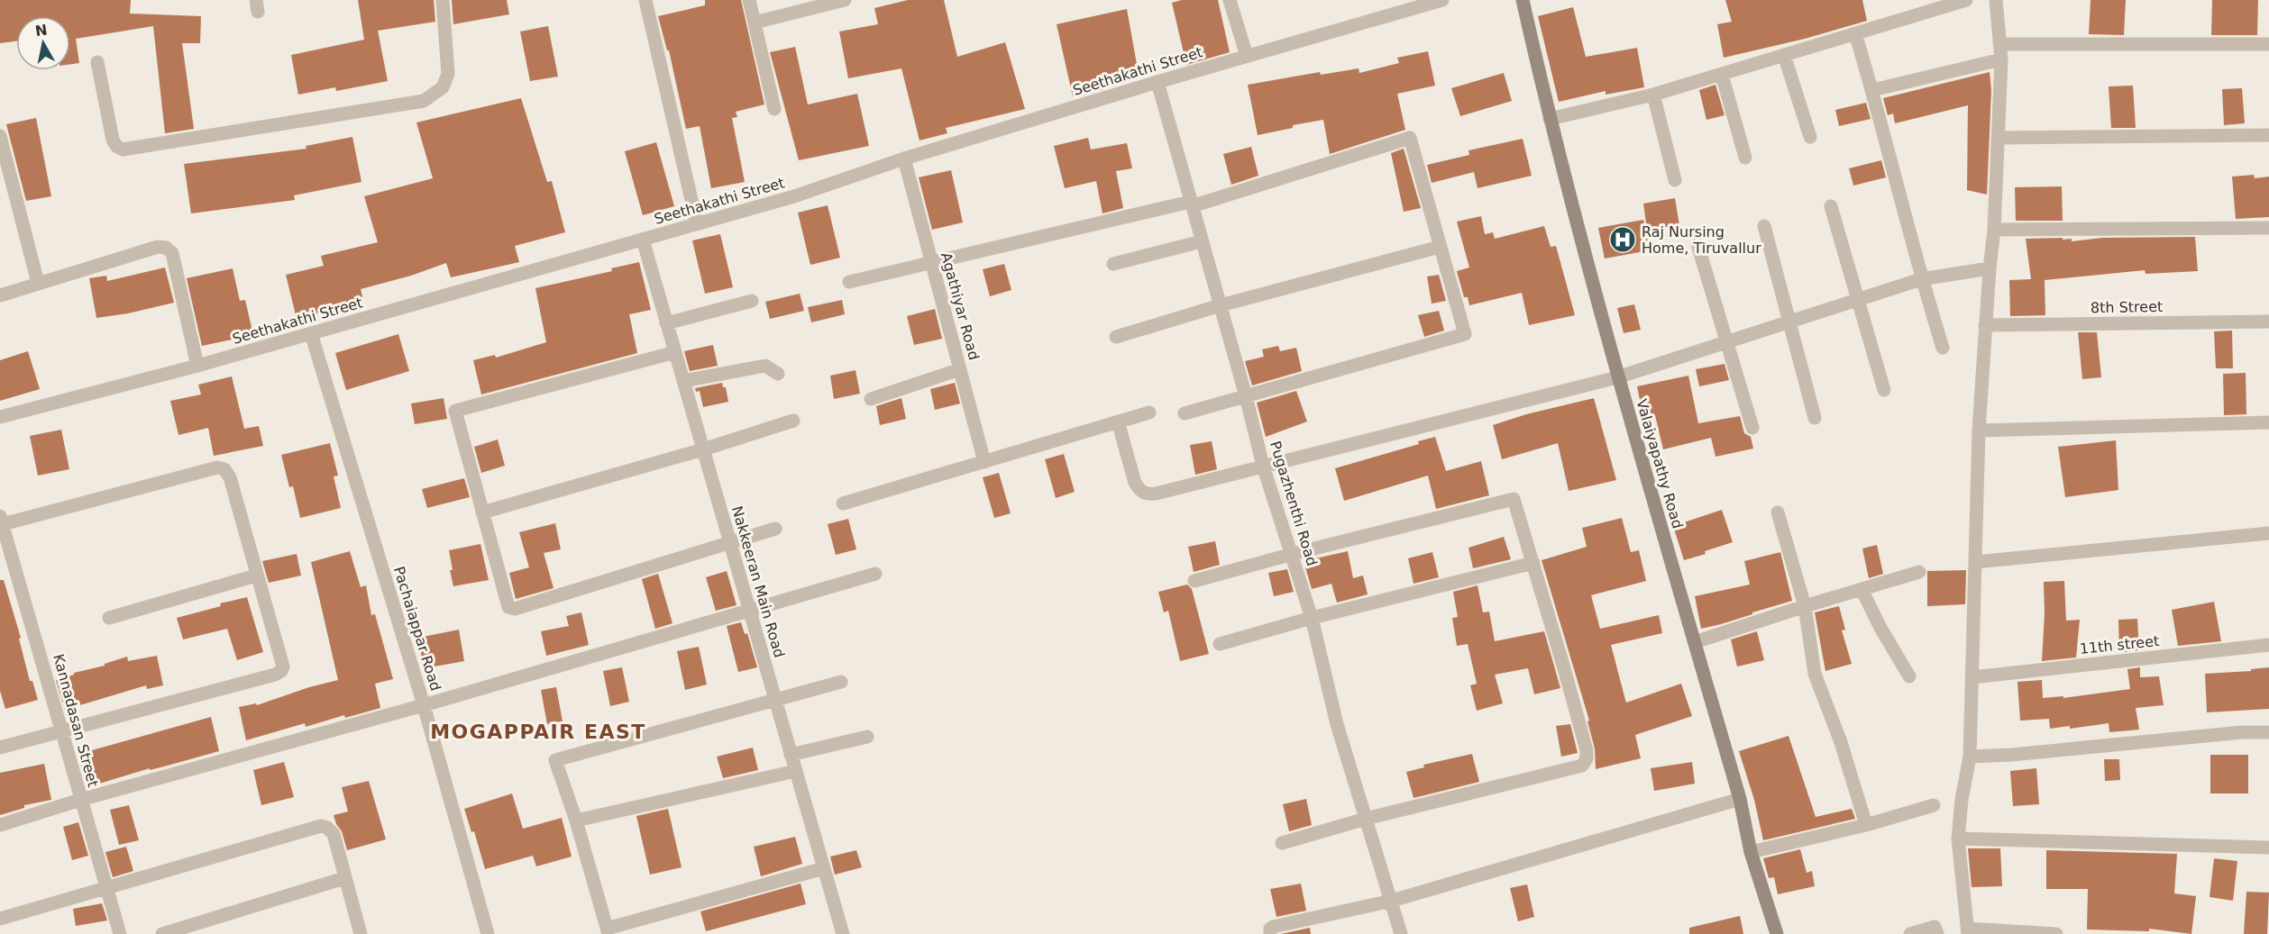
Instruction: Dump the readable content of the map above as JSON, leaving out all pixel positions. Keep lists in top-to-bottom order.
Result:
{
  "streets": {
    "main road": ["Valaiyapathy Road"],
    "street": [
      "Seethakathi Street",
      "Agathiyar Road",
      "8th Street",
      "Pugazhenthi Road",
      "Nakkeeran Main Road",
      "Pachaiappar Road",
      "11th street",
      "Kannadasan Street"
    ]
  },
  "crossings": [
    ["Seethakathi Street", "Agathiyar Road"],
    ["Seethakathi Street", "Pugazhenthi Road"],
    ["Seethakathi Street", "Nakkeeran Main Road"],
    ["Seethakathi Street", "Pachaiappar Road"]
  ],
  "districts": ["MOGAPPAIR EAST"],
  "places": {
    "hospital": ["Raj Nursing Home, Tiruvallur"]
  },
  "north": "top"
}
